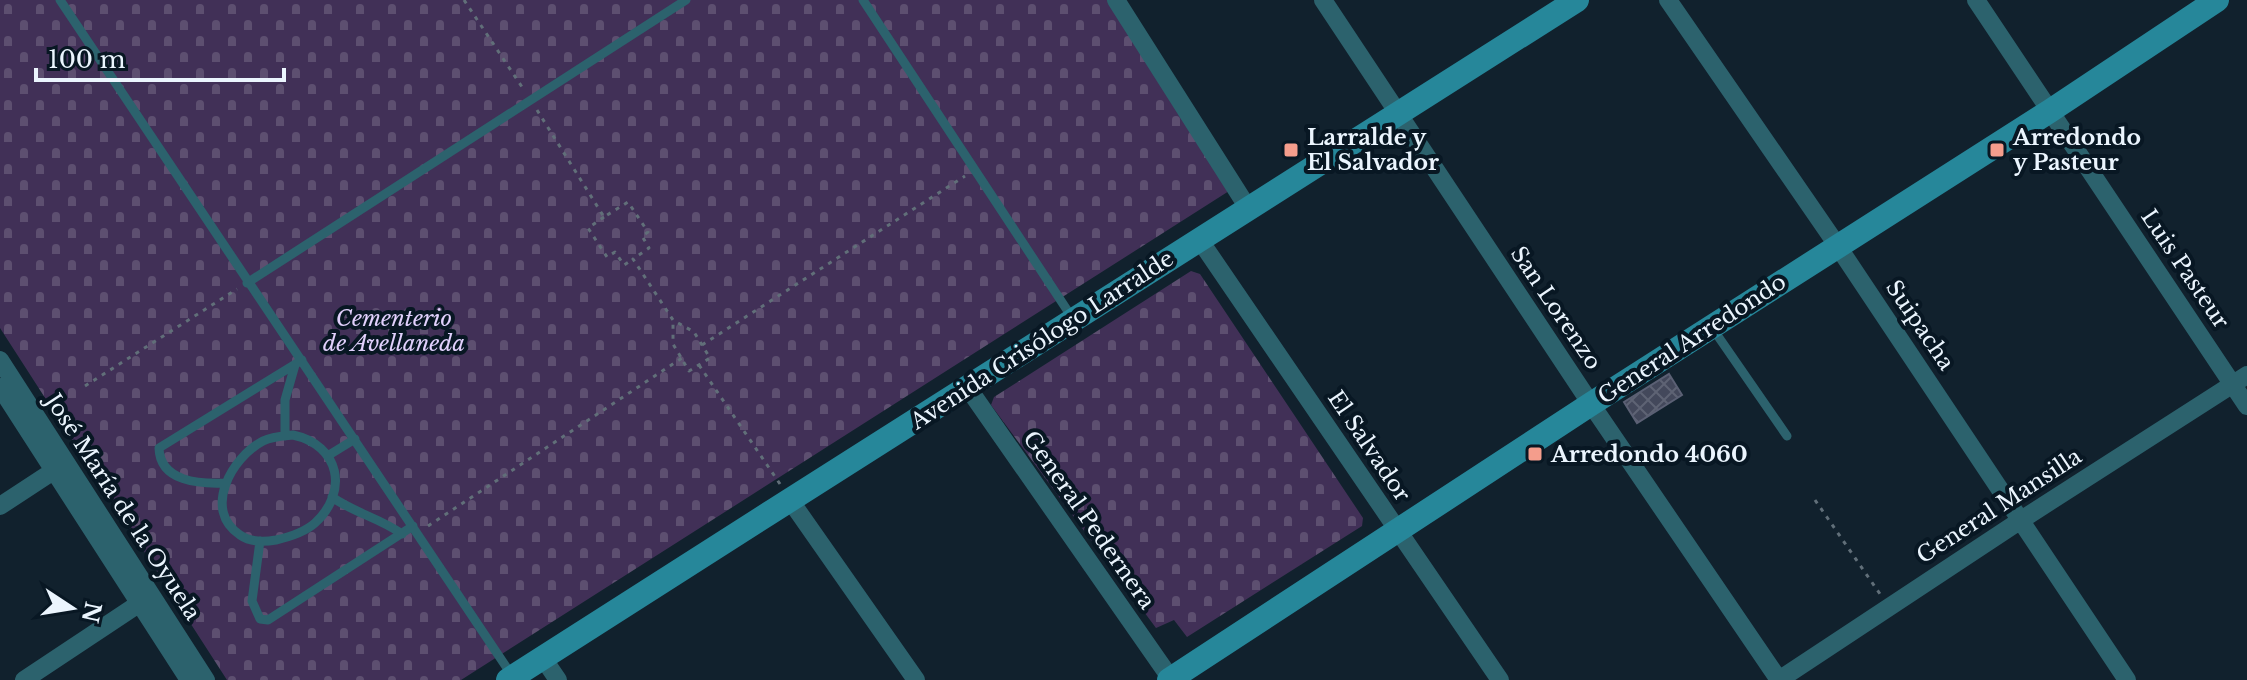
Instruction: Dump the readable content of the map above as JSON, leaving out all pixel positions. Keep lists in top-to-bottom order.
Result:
{
  "streets": {
    "street": [
      "Luis Pasteur",
      "San Lorenzo",
      "Suipacha",
      "General Arredondo",
      "Avenida Crisólogo Larralde",
      "El Salvador",
      "General Mansilla",
      "José María de la Oyuela",
      "General Pedernera"
    ]
  },
  "crossings": [
    ["Luis Pasteur", "General Arredondo"],
    ["Luis Pasteur", "General Mansilla"],
    ["San Lorenzo", "General Arredondo"],
    ["San Lorenzo", "Avenida Crisólogo Larralde"],
    ["San Lorenzo", "General Mansilla"],
    ["Suipacha", "General Arredondo"],
    ["Suipacha", "General Mansilla"],
    ["General Arredondo", "El Salvador"],
    ["General Arredondo", "General Pedernera"],
    ["Avenida Crisólogo Larralde", "El Salvador"],
    ["Avenida Crisólogo Larralde", "General Pedernera"]
  ],
  "parks": ["Cementerio de Avellaneda"],
  "places": {
    "transit": ["Larralde y El Salvador", "Arredondo y Pasteur", "Arredondo 4060"]
  },
  "scale_bar": "100 m",
  "north": "right"
}
